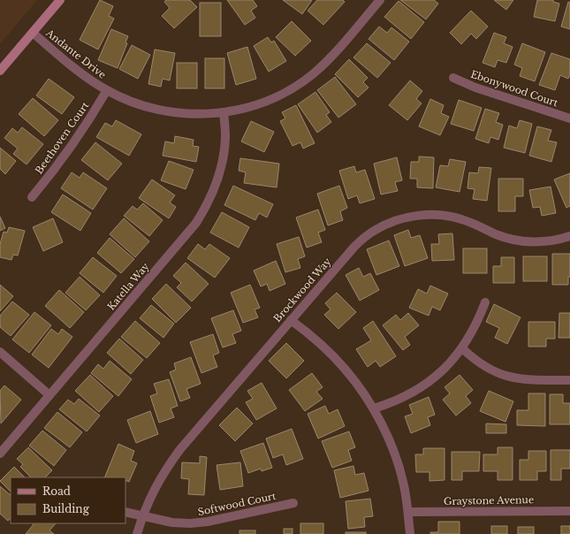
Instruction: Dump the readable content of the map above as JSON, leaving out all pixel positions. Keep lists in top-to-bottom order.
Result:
{
  "streets": {
    "street": [
      "Andante Drive",
      "Ebonywood Court",
      "Beethoven Court",
      "Katella Way",
      "Brockwood Way",
      "Graystone Avenue",
      "Softwood Court"
    ]
  },
  "crossings": [
    ["Andante Drive", "Beethoven Court"],
    ["Andante Drive", "Katella Way"],
    ["Brockwood Way", "Softwood Court"]
  ],
  "legend": ["Road", "Building"]
}
